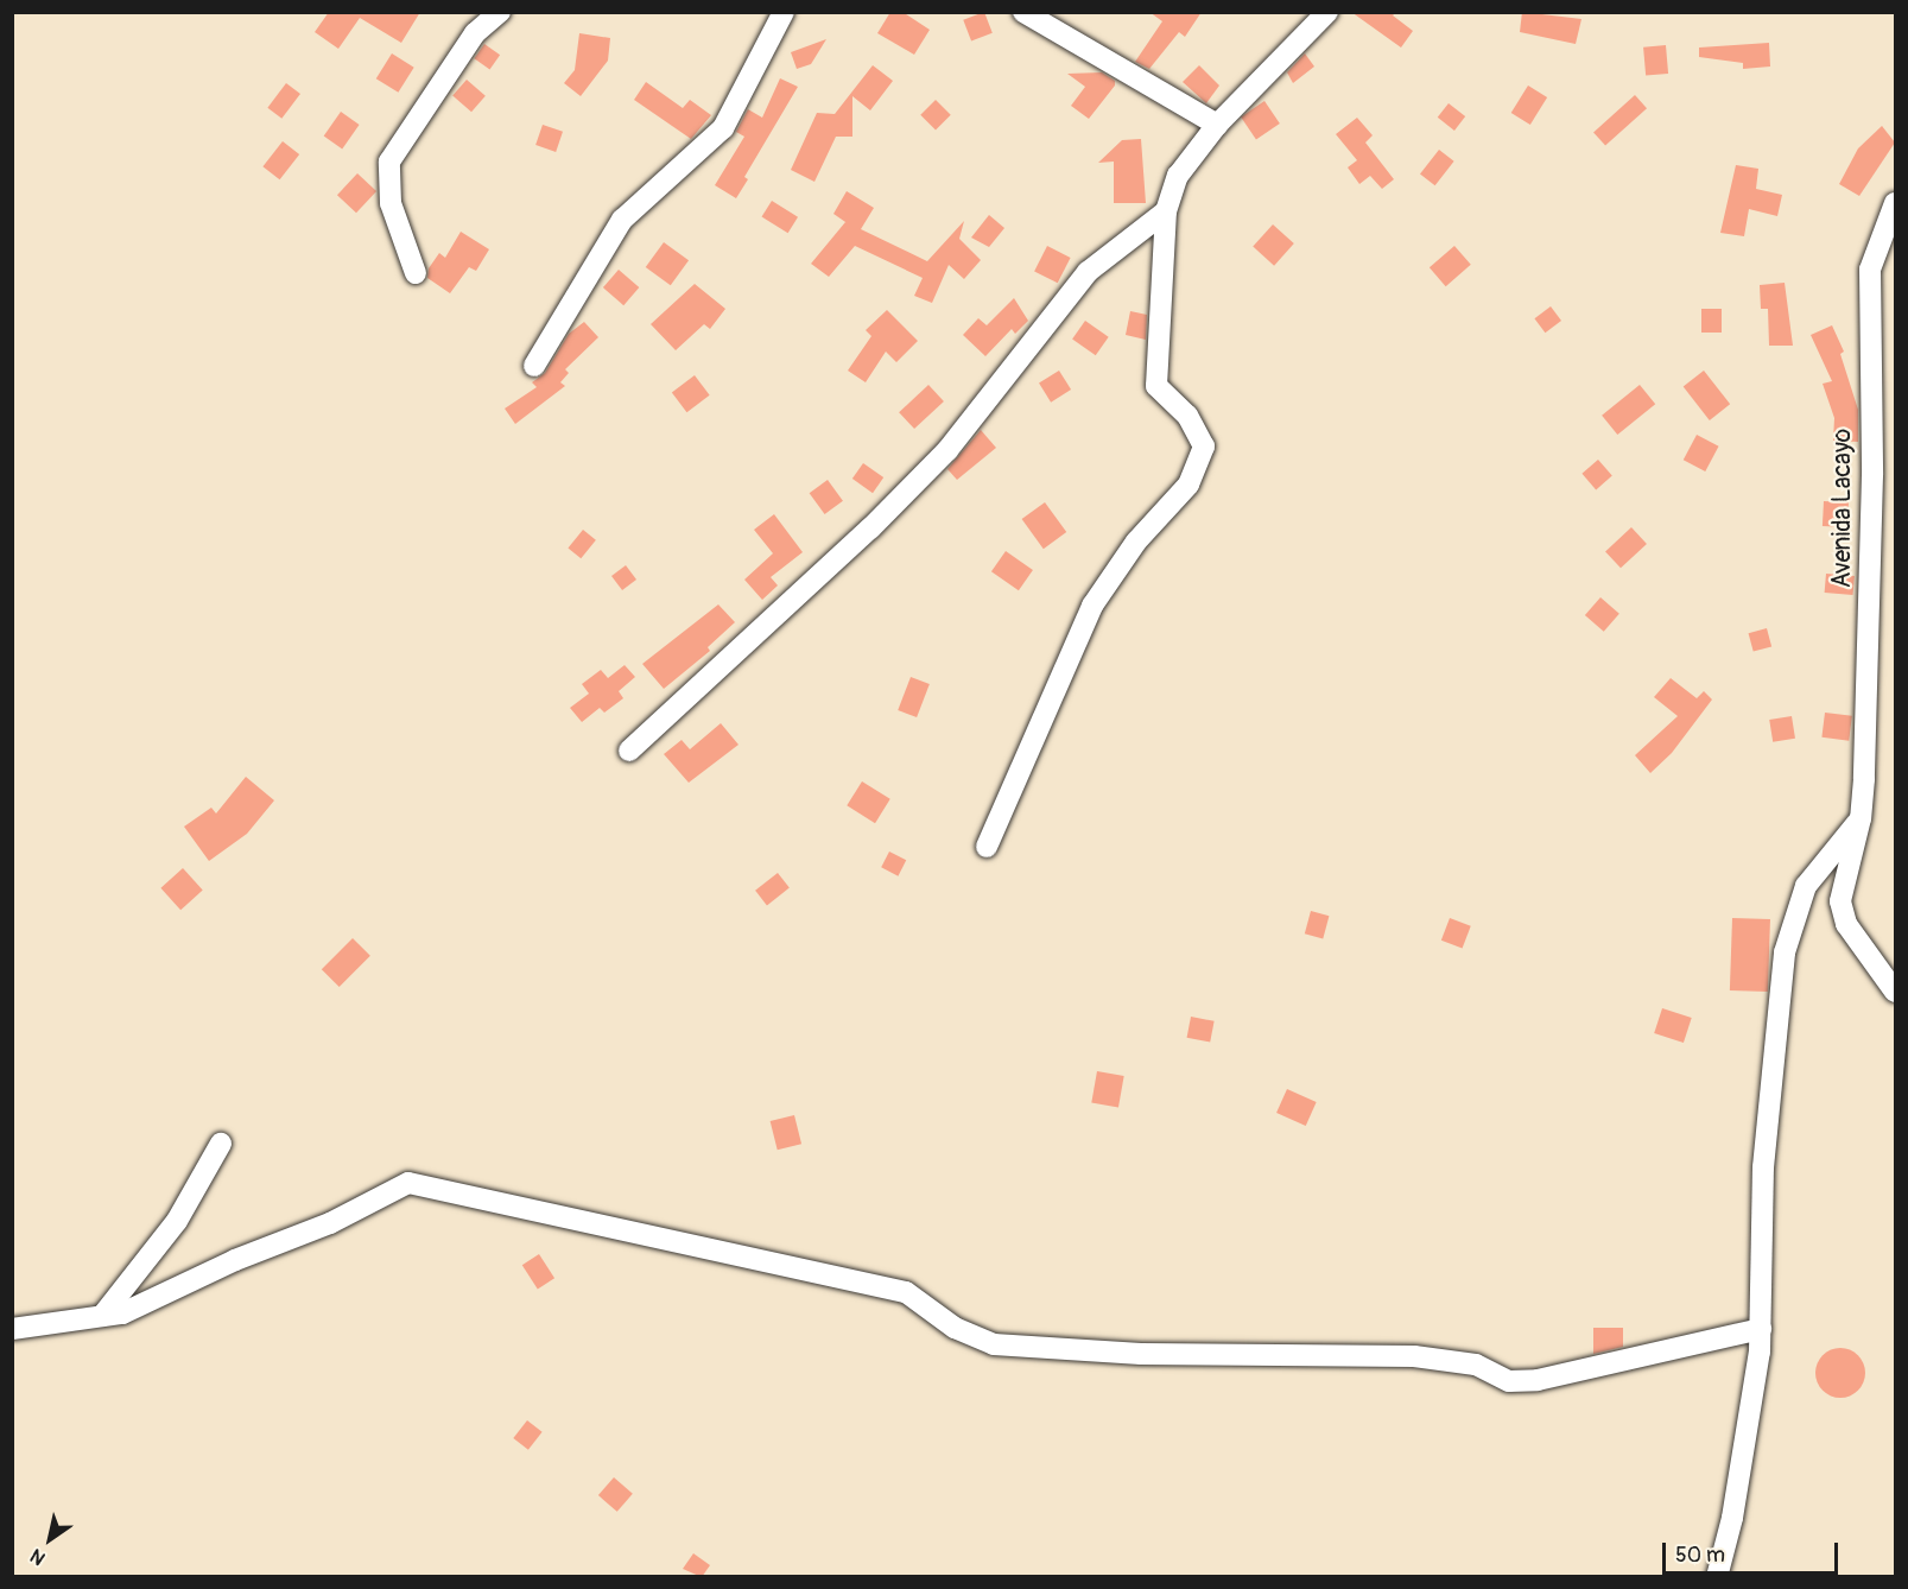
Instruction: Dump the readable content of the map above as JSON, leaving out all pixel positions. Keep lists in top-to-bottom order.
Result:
{
  "streets": {
    "street": ["Avenida Lacayo"]
  },
  "scale_bar": "50 m",
  "north": "bottom left"
}
